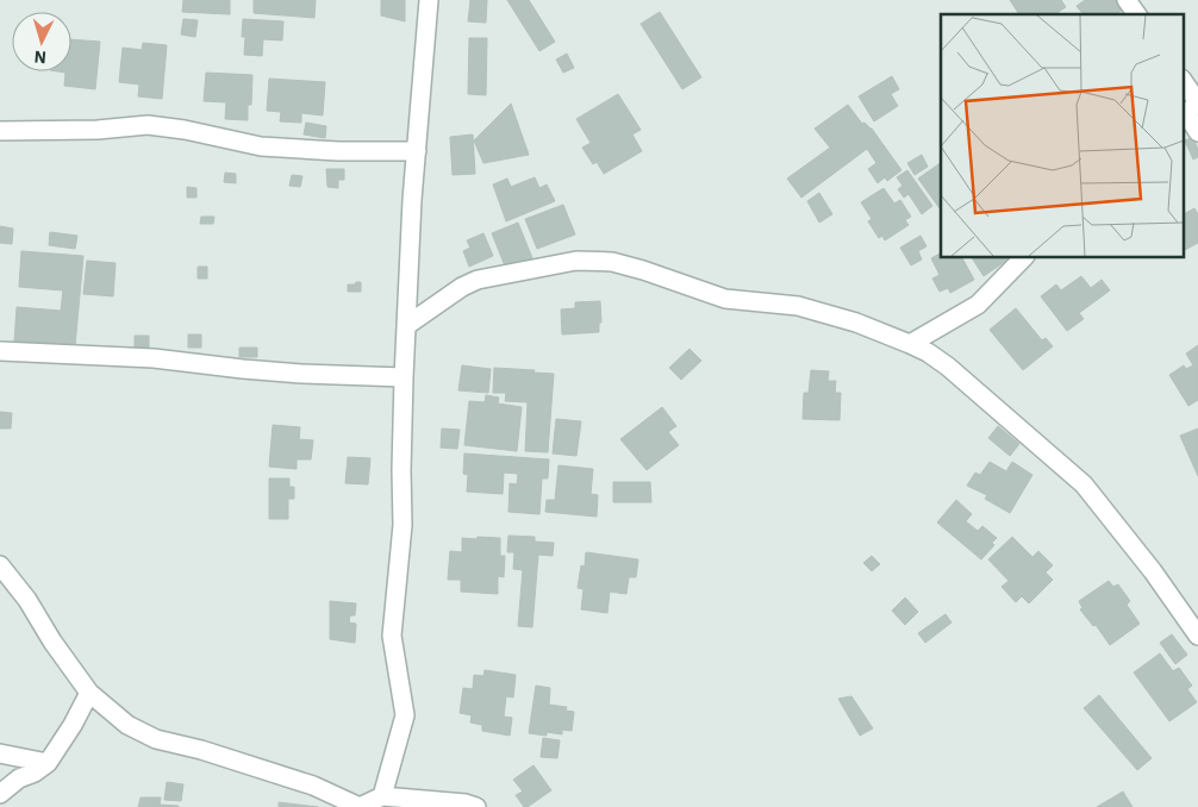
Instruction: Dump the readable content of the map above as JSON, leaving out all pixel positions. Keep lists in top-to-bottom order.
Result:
{
  "north": "bottom"
}
